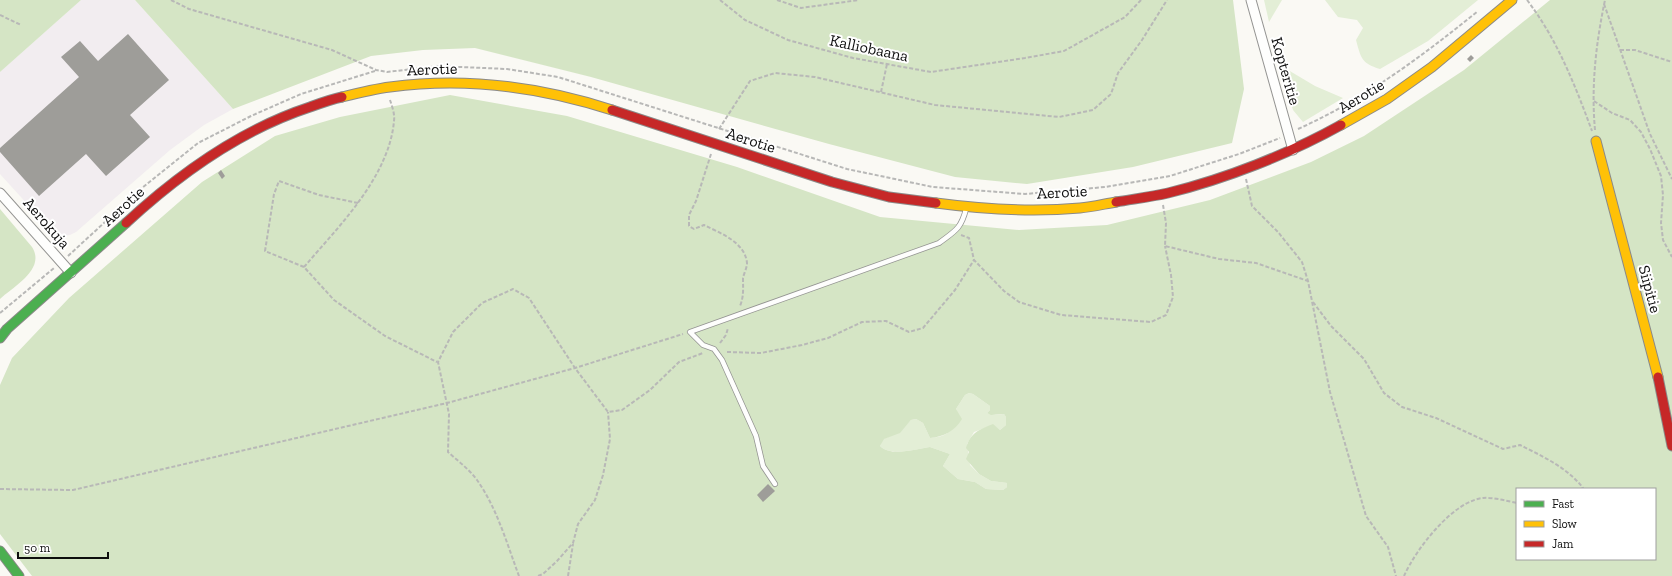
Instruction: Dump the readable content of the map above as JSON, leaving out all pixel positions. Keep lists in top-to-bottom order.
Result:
{
  "streets": {
    "street": [
      "Aerotie",
      "Kopteritie",
      "Aerokuja",
      "Siipitie"
    ],
    "path": ["Kalliobaana"]
  },
  "crossings": [
    ["Aerotie", "Kopteritie"],
    ["Aerotie", "Aerokuja"]
  ],
  "legend": ["Fast", "Slow", "Jam"],
  "scale_bar": "50 m"
}
